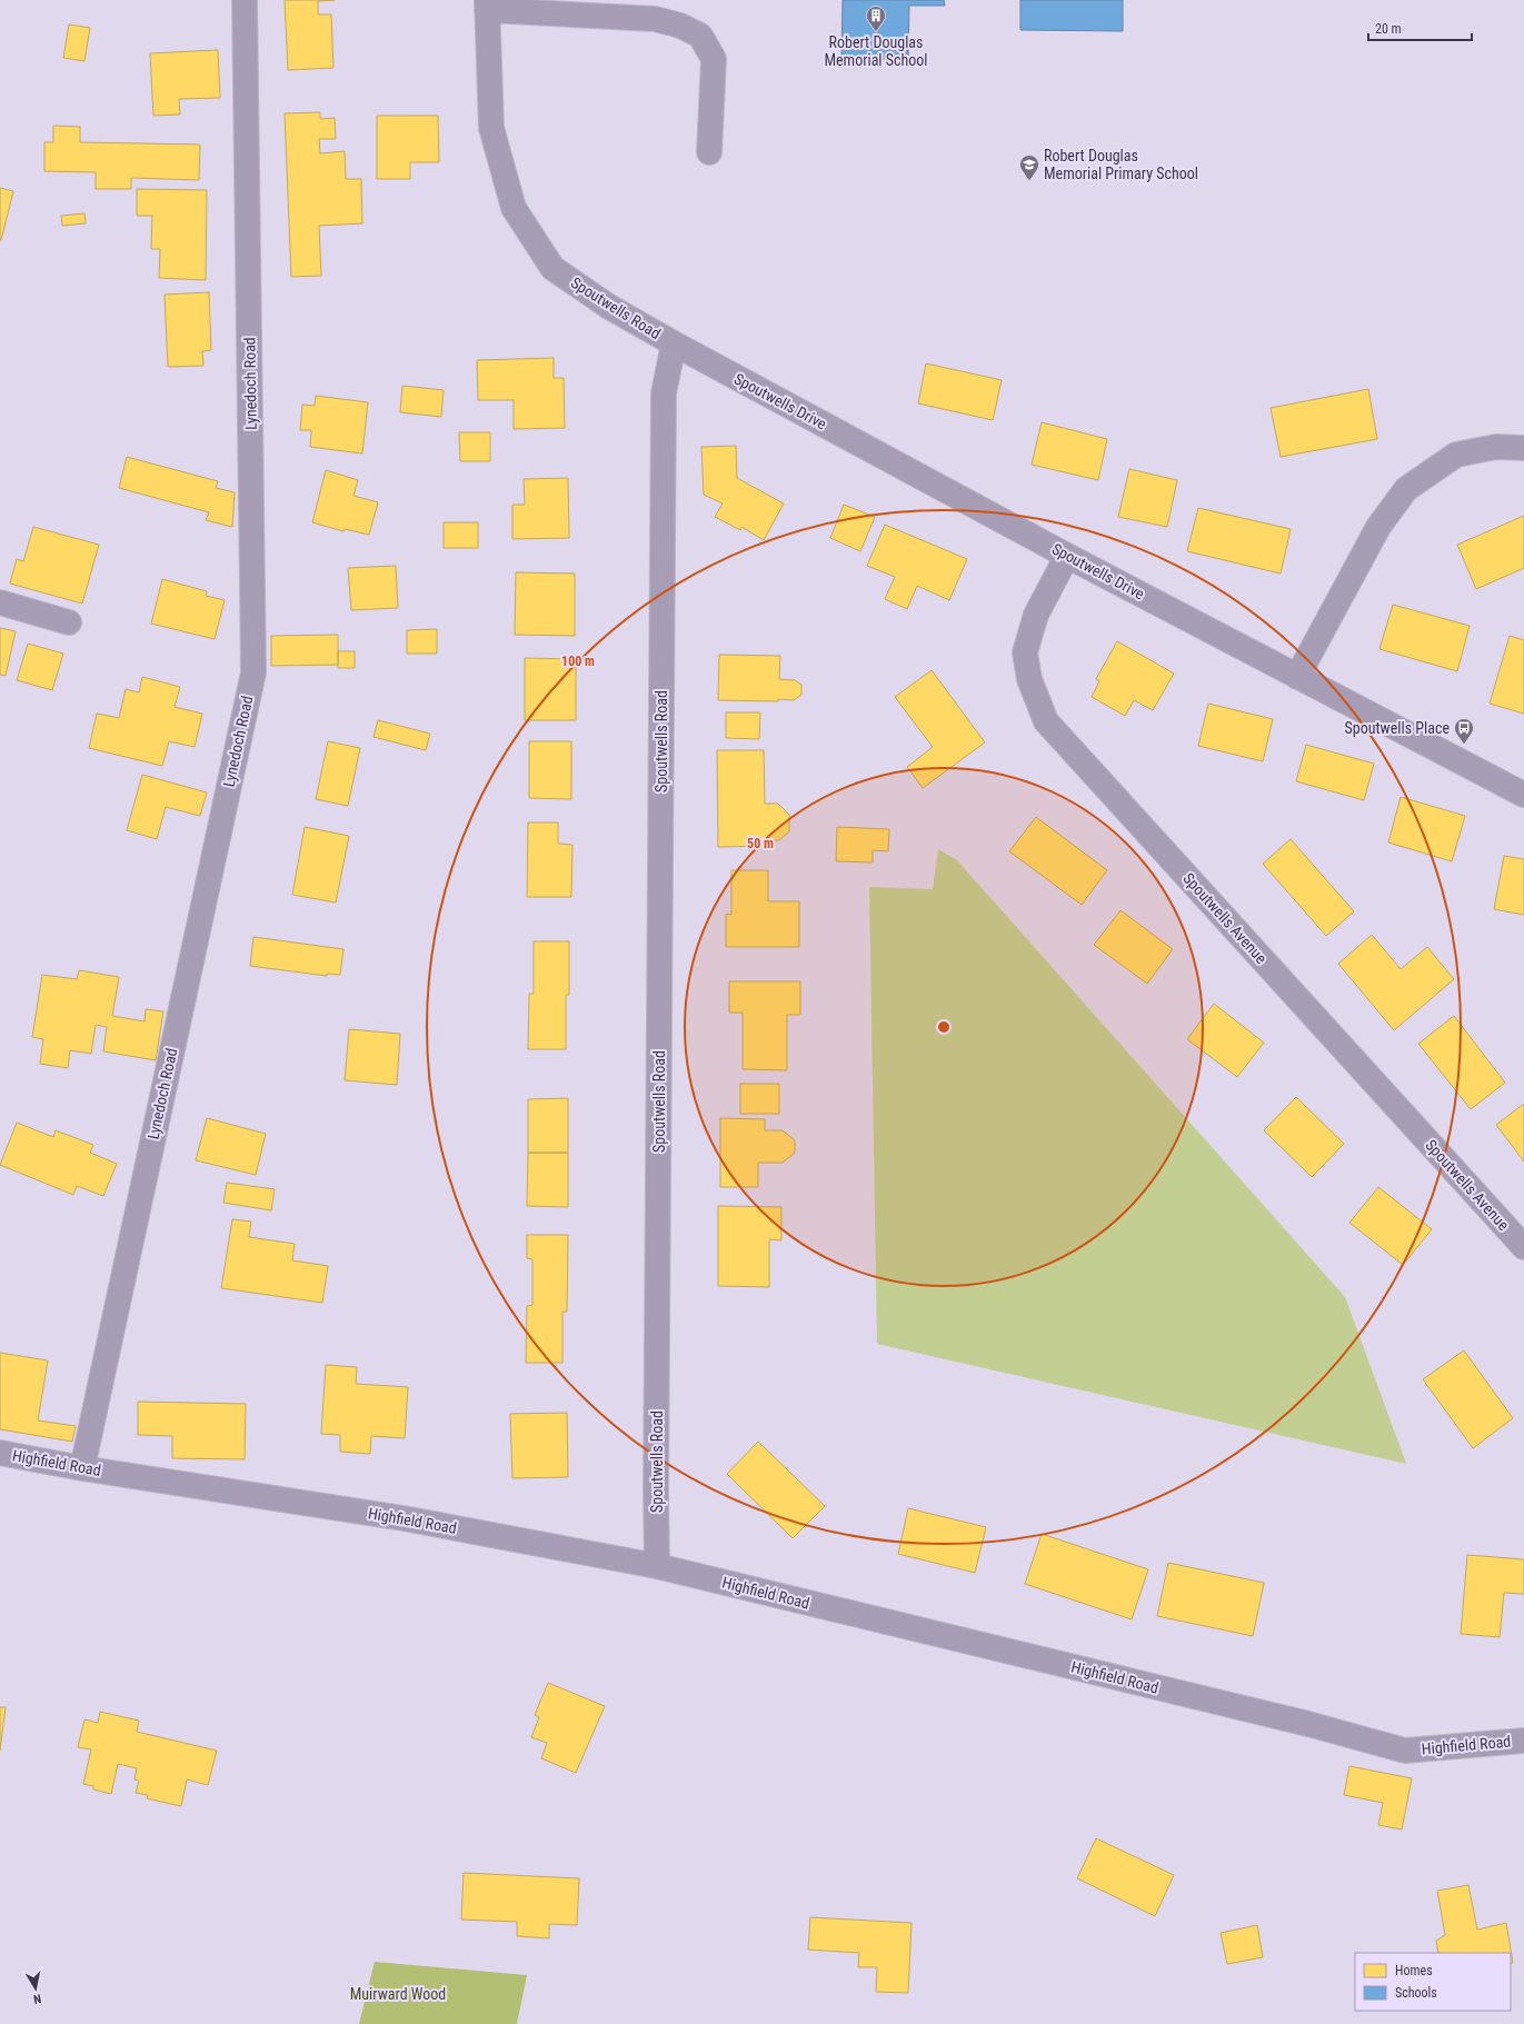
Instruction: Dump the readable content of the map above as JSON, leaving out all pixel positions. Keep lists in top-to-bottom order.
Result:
{
  "streets": {
    "street": [
      "Spoutwells Road",
      "Lynedoch Road",
      "Spoutwells Drive",
      "Spoutwells Avenue",
      "Highfield Road"
    ]
  },
  "crossings": [
    ["Spoutwells Road", "Spoutwells Drive"],
    ["Spoutwells Road", "Highfield Road"],
    ["Lynedoch Road", "Highfield Road"],
    ["Spoutwells Drive", "Spoutwells Avenue"]
  ],
  "parks": ["Muirward Wood"],
  "places": {
    "building": ["Robert Douglas Memorial School"],
    "school or university": ["Robert Douglas Memorial Primary School"],
    "bus stop": ["Spoutwells Place"]
  },
  "legend": ["Homes", "Schools"],
  "scale_bar": "20 m",
  "north": "bottom",
  "rings": ["100 m", "50 m"]
}
